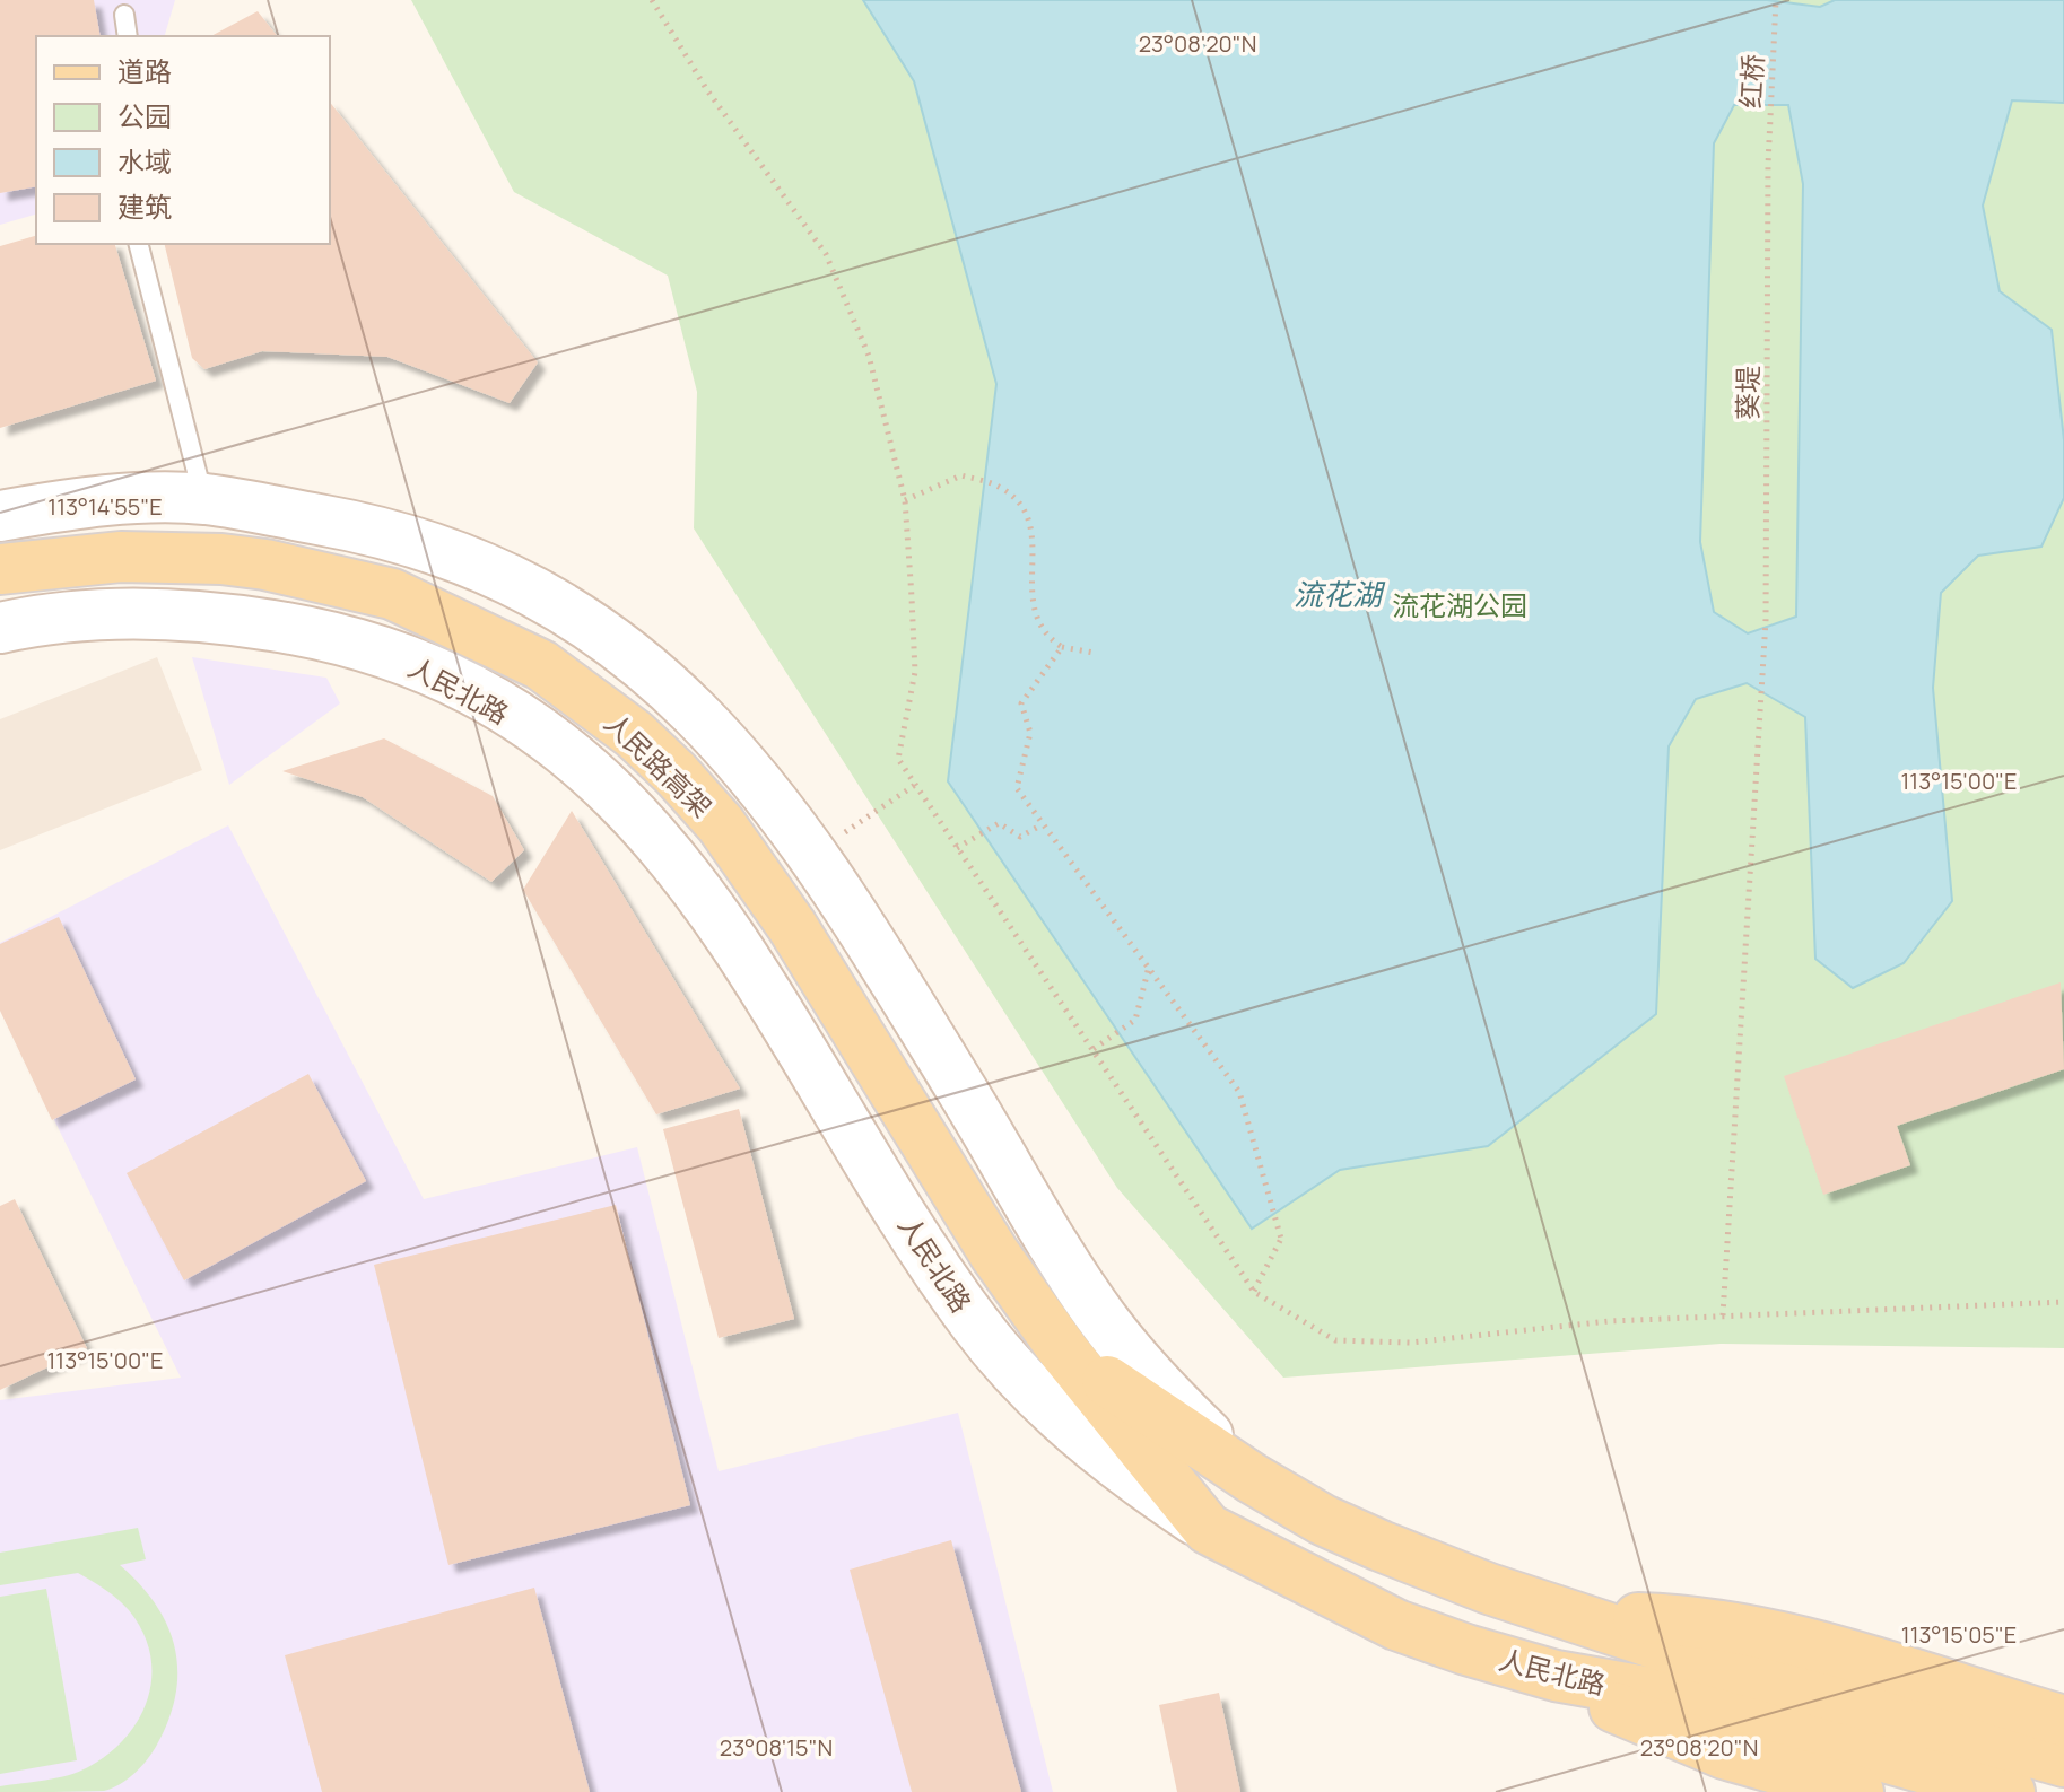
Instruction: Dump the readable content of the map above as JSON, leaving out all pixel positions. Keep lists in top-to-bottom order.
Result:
{
  "streets": {
    "main road": ["人民北路", "人民路高架"],
    "path": ["红桥", "葵堤"]
  },
  "crossings": [
    ["红桥", "葵堤"],
    ["人民北路", "人民路高架"]
  ],
  "water": ["流花湖"],
  "parks": ["流花湖公园"],
  "legend": [
    "道路",
    "公园",
    "水域",
    "建筑"
  ],
  "coordinates": [
    "23°08'20\"N",
    "113°14'55\"E",
    "113°15'00\"E",
    "113°15'05\"E",
    "23°08'15\"N"
  ]
}
